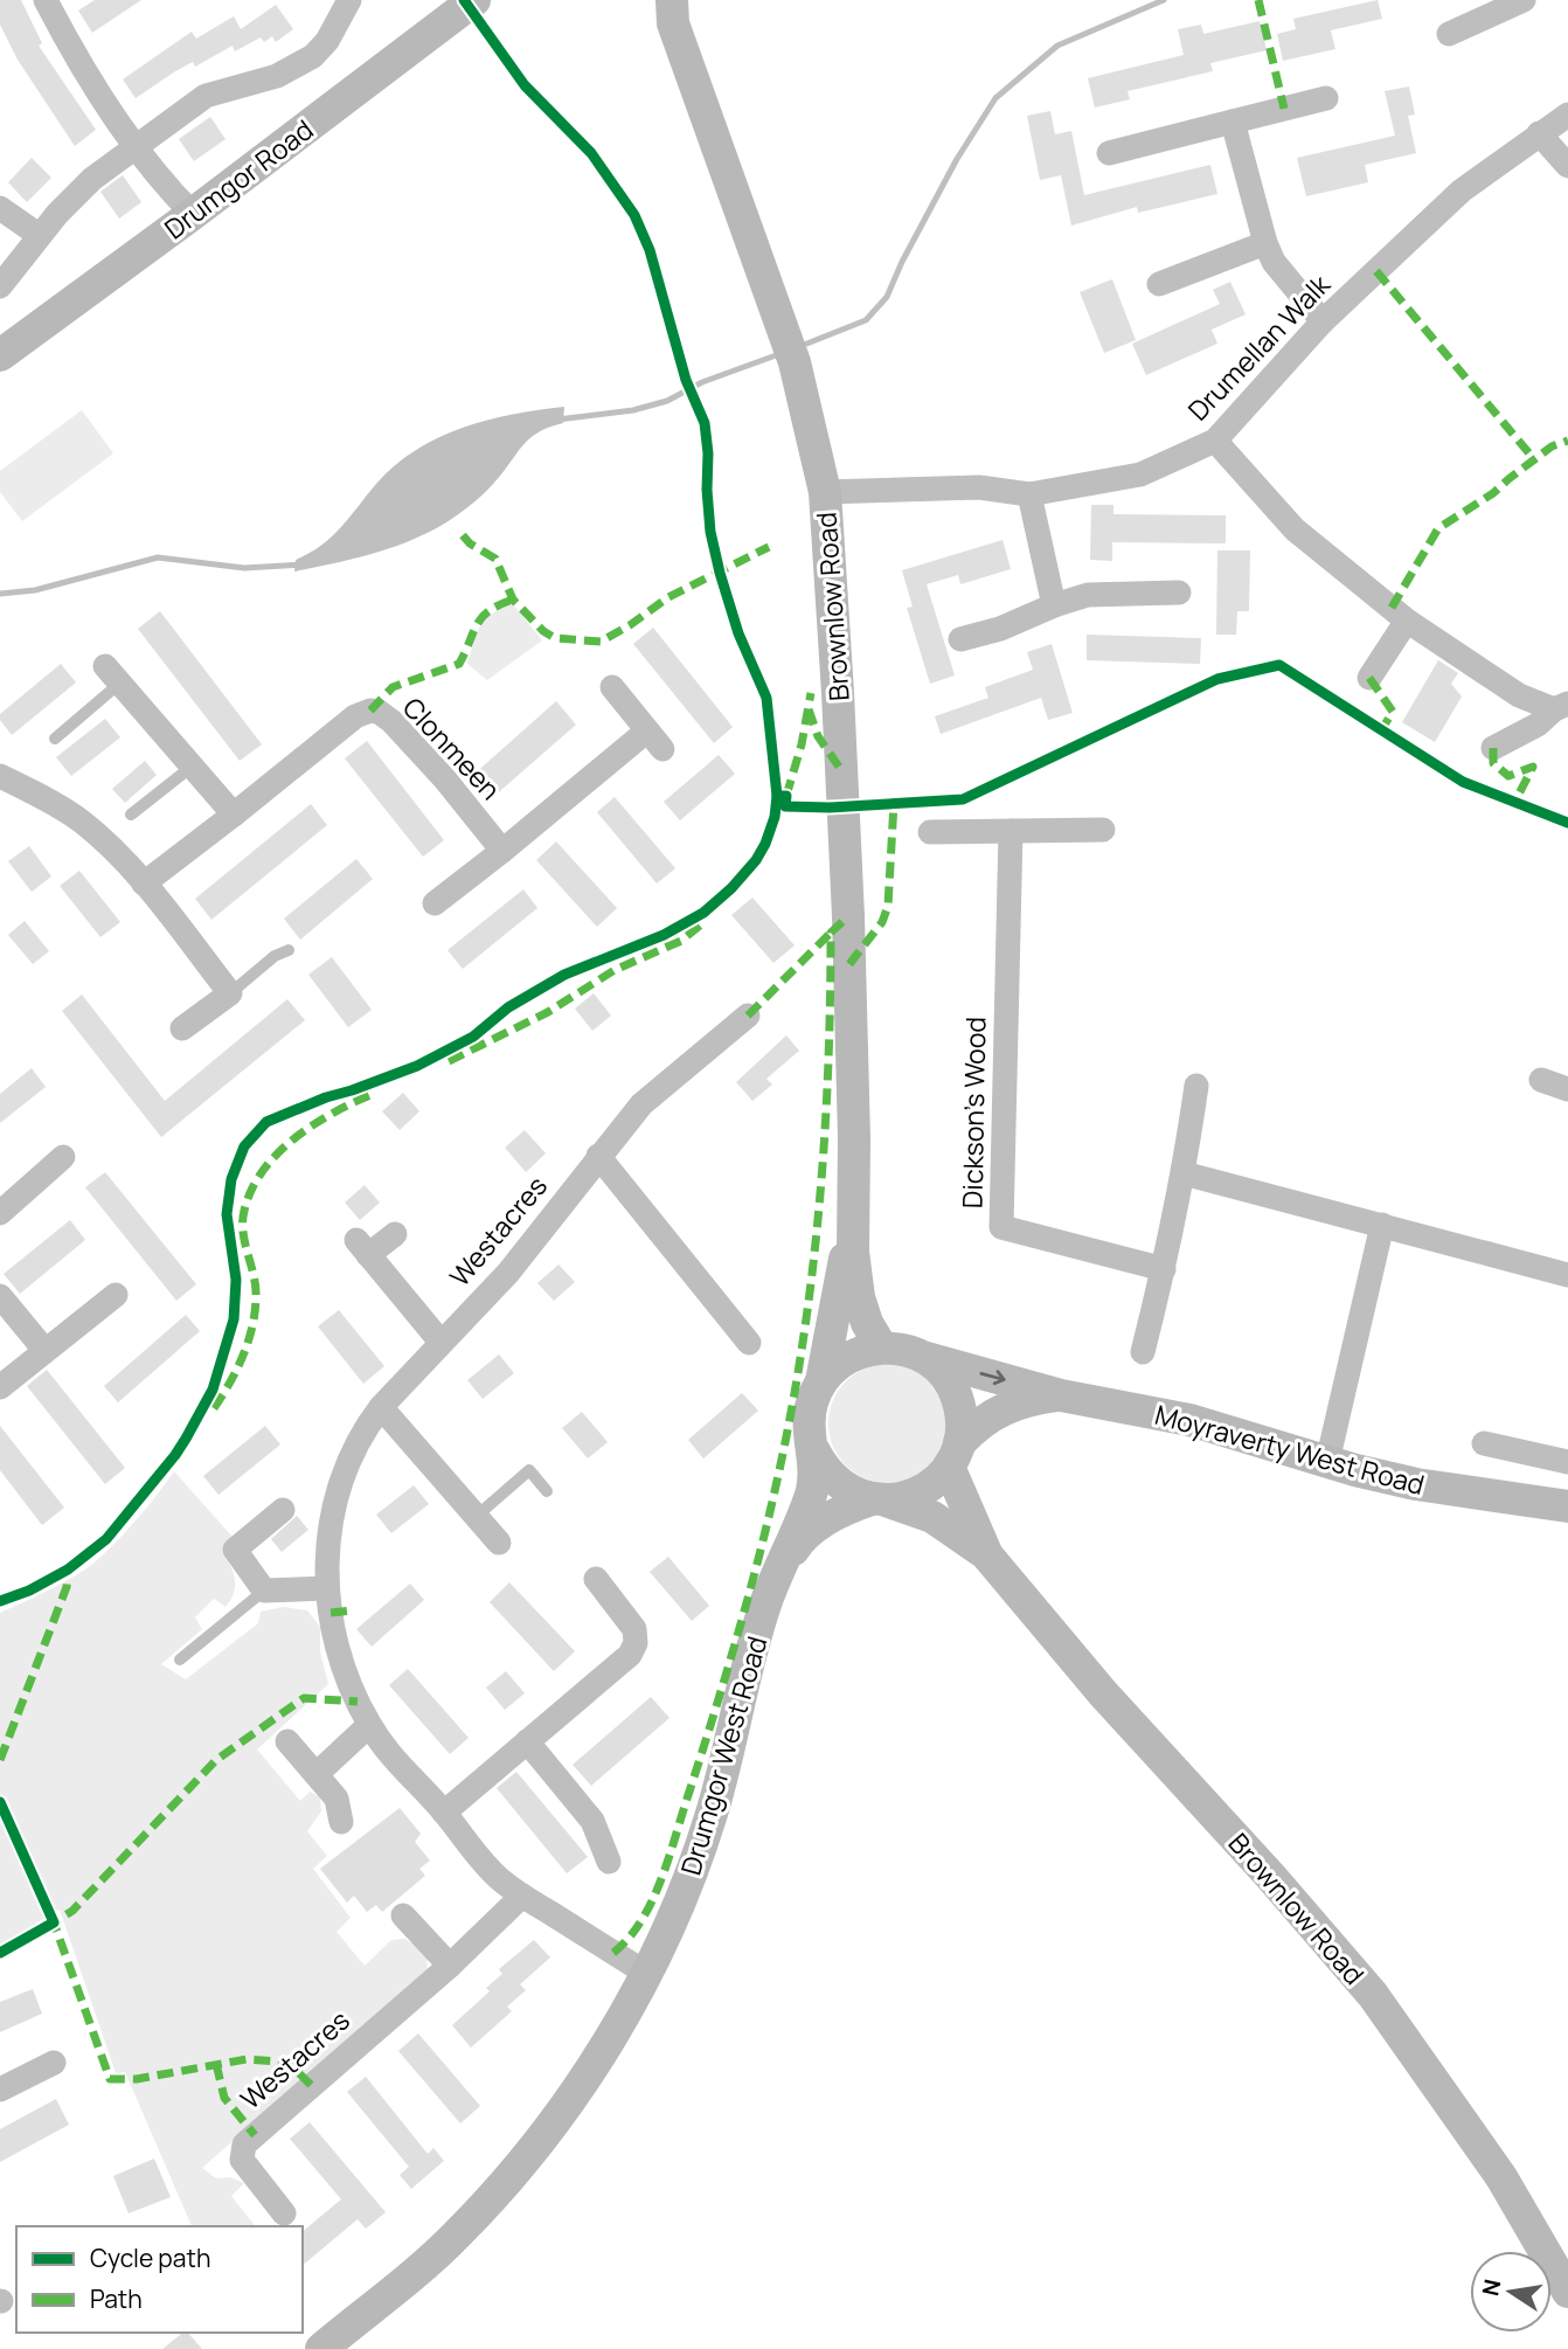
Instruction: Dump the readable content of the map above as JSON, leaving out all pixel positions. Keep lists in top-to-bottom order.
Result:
{
  "streets": {
    "street": [
      "Drumgor Road",
      "Drumellan Walk",
      "Brownlow Road",
      "Clonmeen",
      "Dickson's Wood",
      "Westacres",
      "Moyraverty West Road",
      "Drumgor West Road"
    ]
  },
  "crossings": [
    ["Drumellan Walk", "Brownlow Road"],
    ["Brownlow Road", "Moyraverty West Road"],
    ["Brownlow Road", "Drumgor West Road"],
    ["Westacres", "Drumgor West Road"],
    ["Moyraverty West Road", "Drumgor West Road"]
  ],
  "legend": ["Cycle path", "Path"],
  "north": "left"
}
